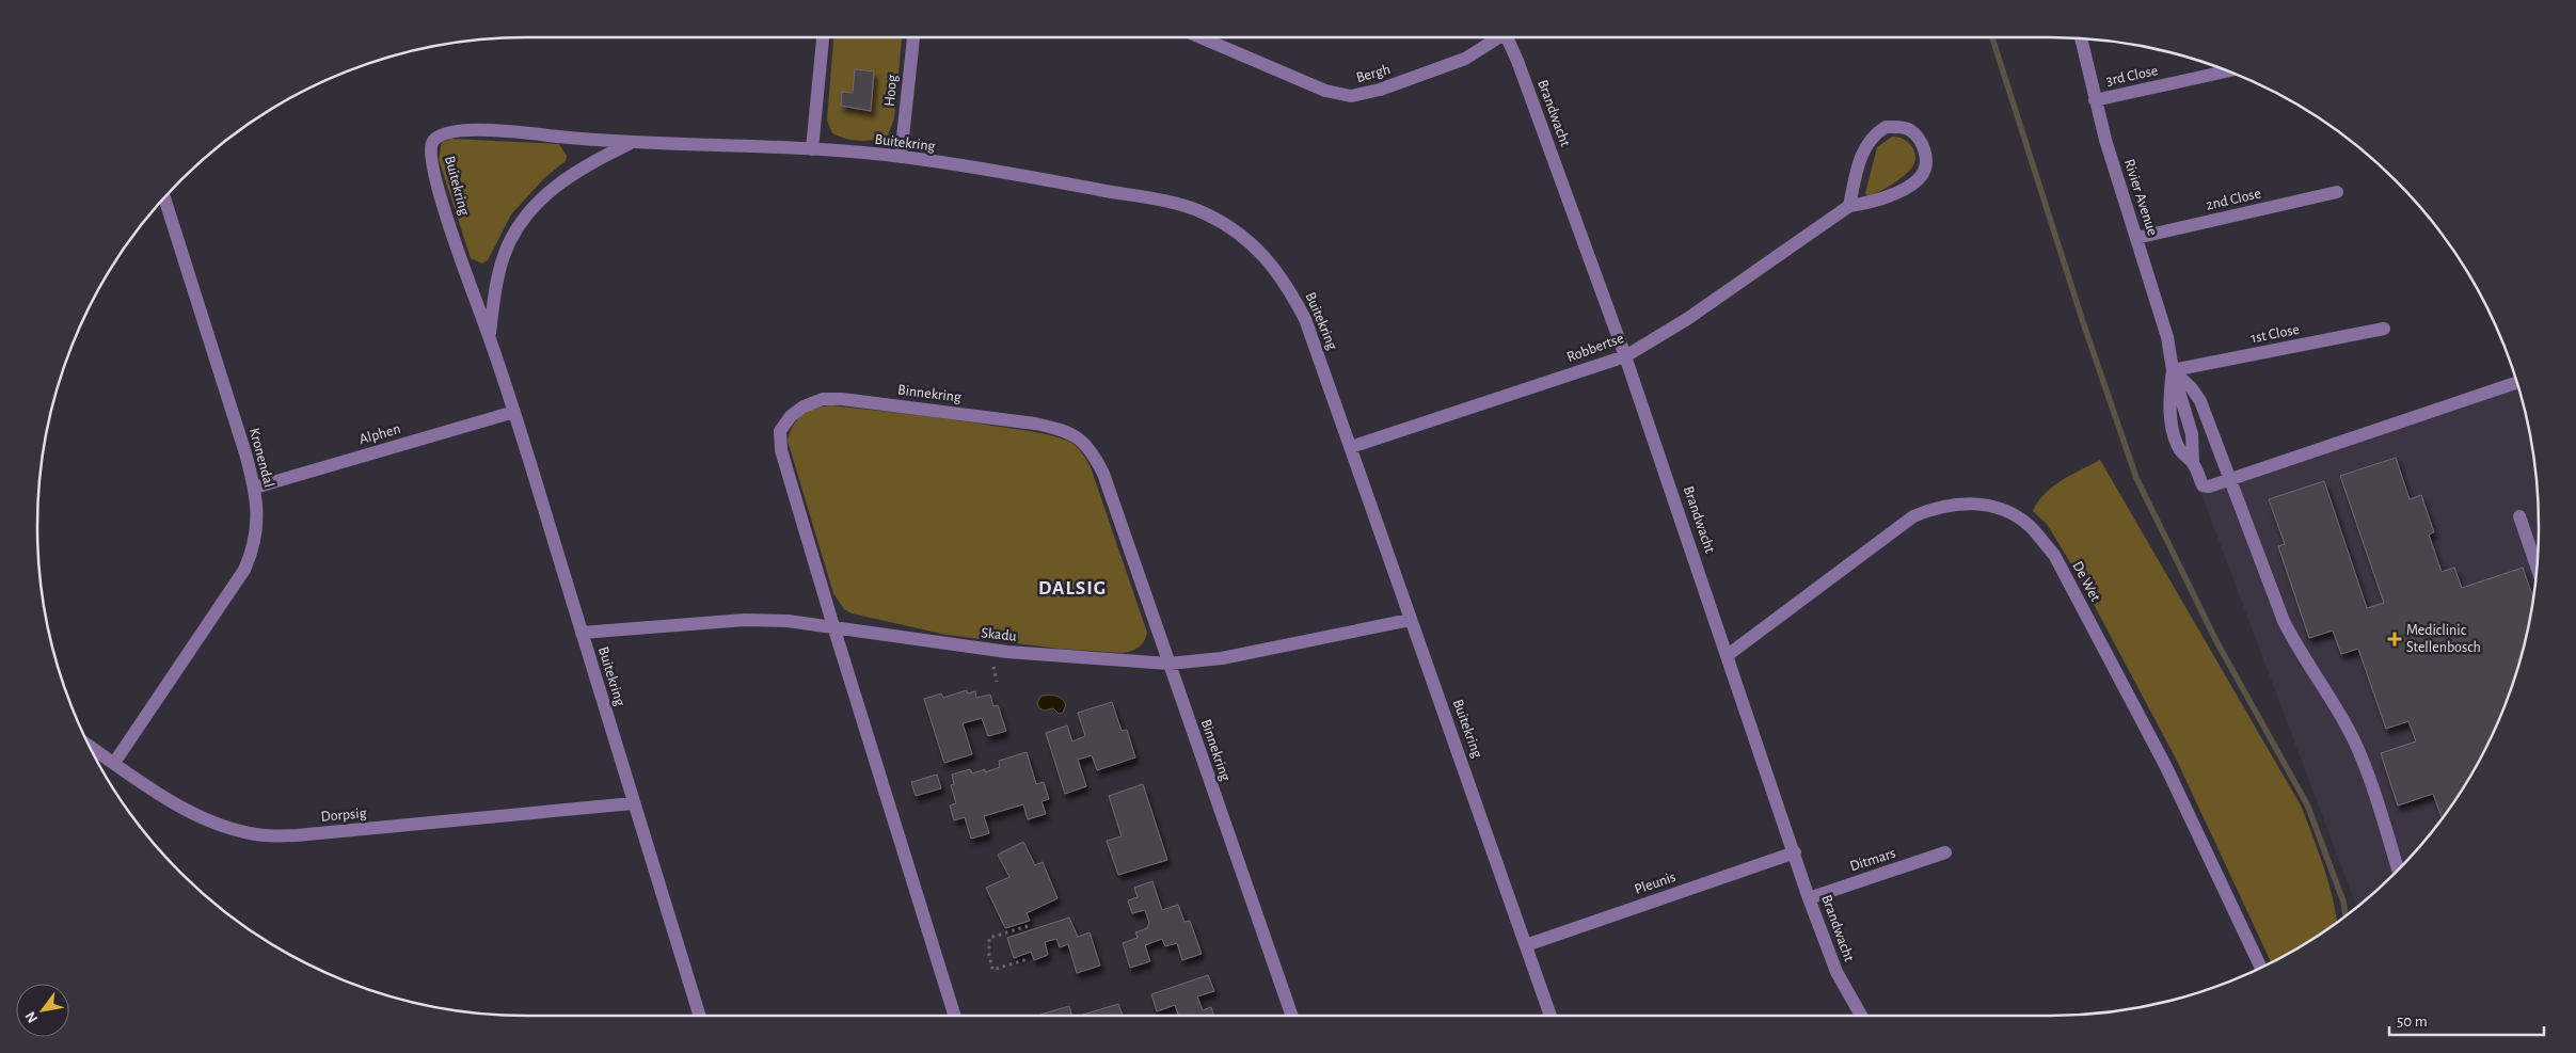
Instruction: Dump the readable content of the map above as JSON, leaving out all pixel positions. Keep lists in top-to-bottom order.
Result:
{
  "streets": {
    "street": [
      "Bergh",
      "3rd Close",
      "Hoog",
      "Brandwacht",
      "Buitekring",
      "Rivier Avenue",
      "2nd Close",
      "1st Close",
      "Robbertse",
      "Binnekring",
      "Alphen",
      "Kronendal",
      "De Wet",
      "Skadu",
      "Dorpsig",
      "Ditmars",
      "Pleunis"
    ]
  },
  "crossings": [
    ["3rd Close", "Rivier Avenue"],
    ["Hoog", "Buitekring"],
    ["Brandwacht", "Robbertse"],
    ["Brandwacht", "De Wet"],
    ["Brandwacht", "Ditmars"],
    ["Brandwacht", "Pleunis"],
    ["Buitekring", "Robbertse"],
    ["Buitekring", "Alphen"],
    ["Buitekring", "Skadu"],
    ["Buitekring", "Dorpsig"],
    ["Buitekring", "Pleunis"],
    ["Rivier Avenue", "2nd Close"],
    ["Rivier Avenue", "1st Close"],
    ["Binnekring", "Skadu"],
    ["Alphen", "Kronendal"],
    ["Kronendal", "Dorpsig"]
  ],
  "districts": ["DALSIG"],
  "places": {
    "health": ["Mediclinic Stellenbosch"]
  },
  "scale_bar": "50 m",
  "north": "bottom left"
}
